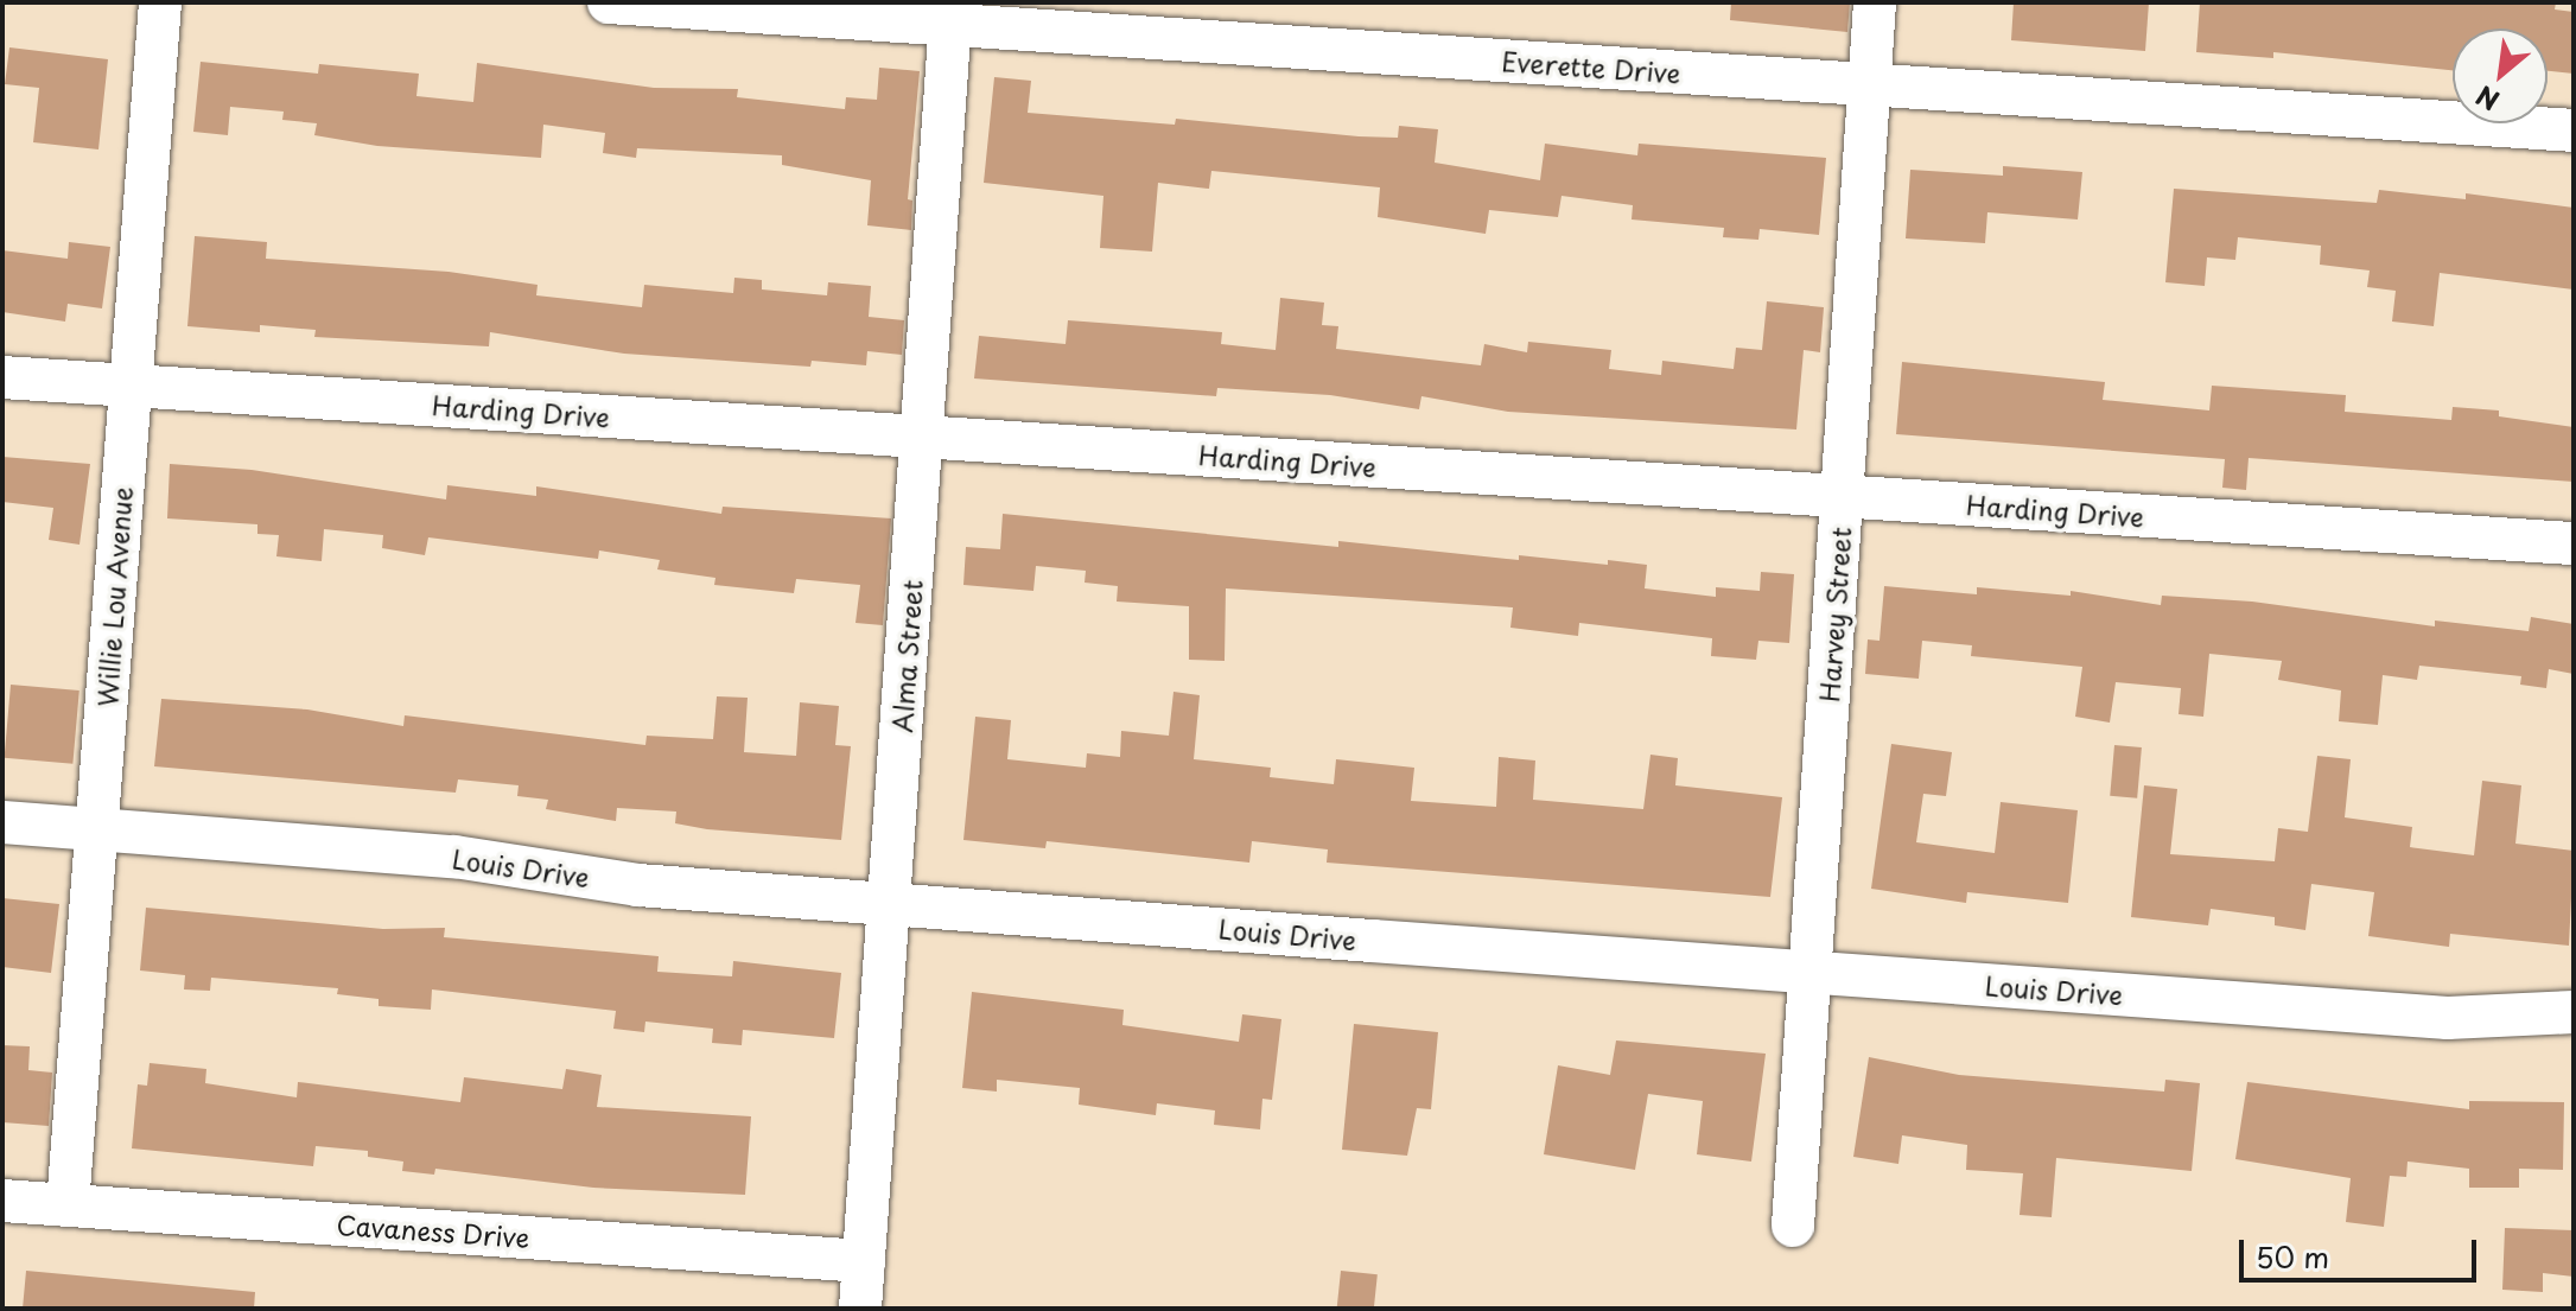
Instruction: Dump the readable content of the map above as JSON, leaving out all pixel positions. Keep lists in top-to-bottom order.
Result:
{
  "streets": {
    "street": [
      "Everette Drive",
      "Harding Drive",
      "Willie Lou Avenue",
      "Harvey Street",
      "Alma Street",
      "Louis Drive",
      "Cavaness Drive"
    ]
  },
  "crossings": [
    ["Everette Drive", "Harvey Street"],
    ["Everette Drive", "Alma Street"],
    ["Harding Drive", "Willie Lou Avenue"],
    ["Harding Drive", "Harvey Street"],
    ["Harding Drive", "Alma Street"],
    ["Willie Lou Avenue", "Louis Drive"],
    ["Willie Lou Avenue", "Cavaness Drive"],
    ["Harvey Street", "Louis Drive"],
    ["Alma Street", "Louis Drive"],
    ["Alma Street", "Cavaness Drive"]
  ],
  "scale_bar": "50 m",
  "north": "bottom left"
}
